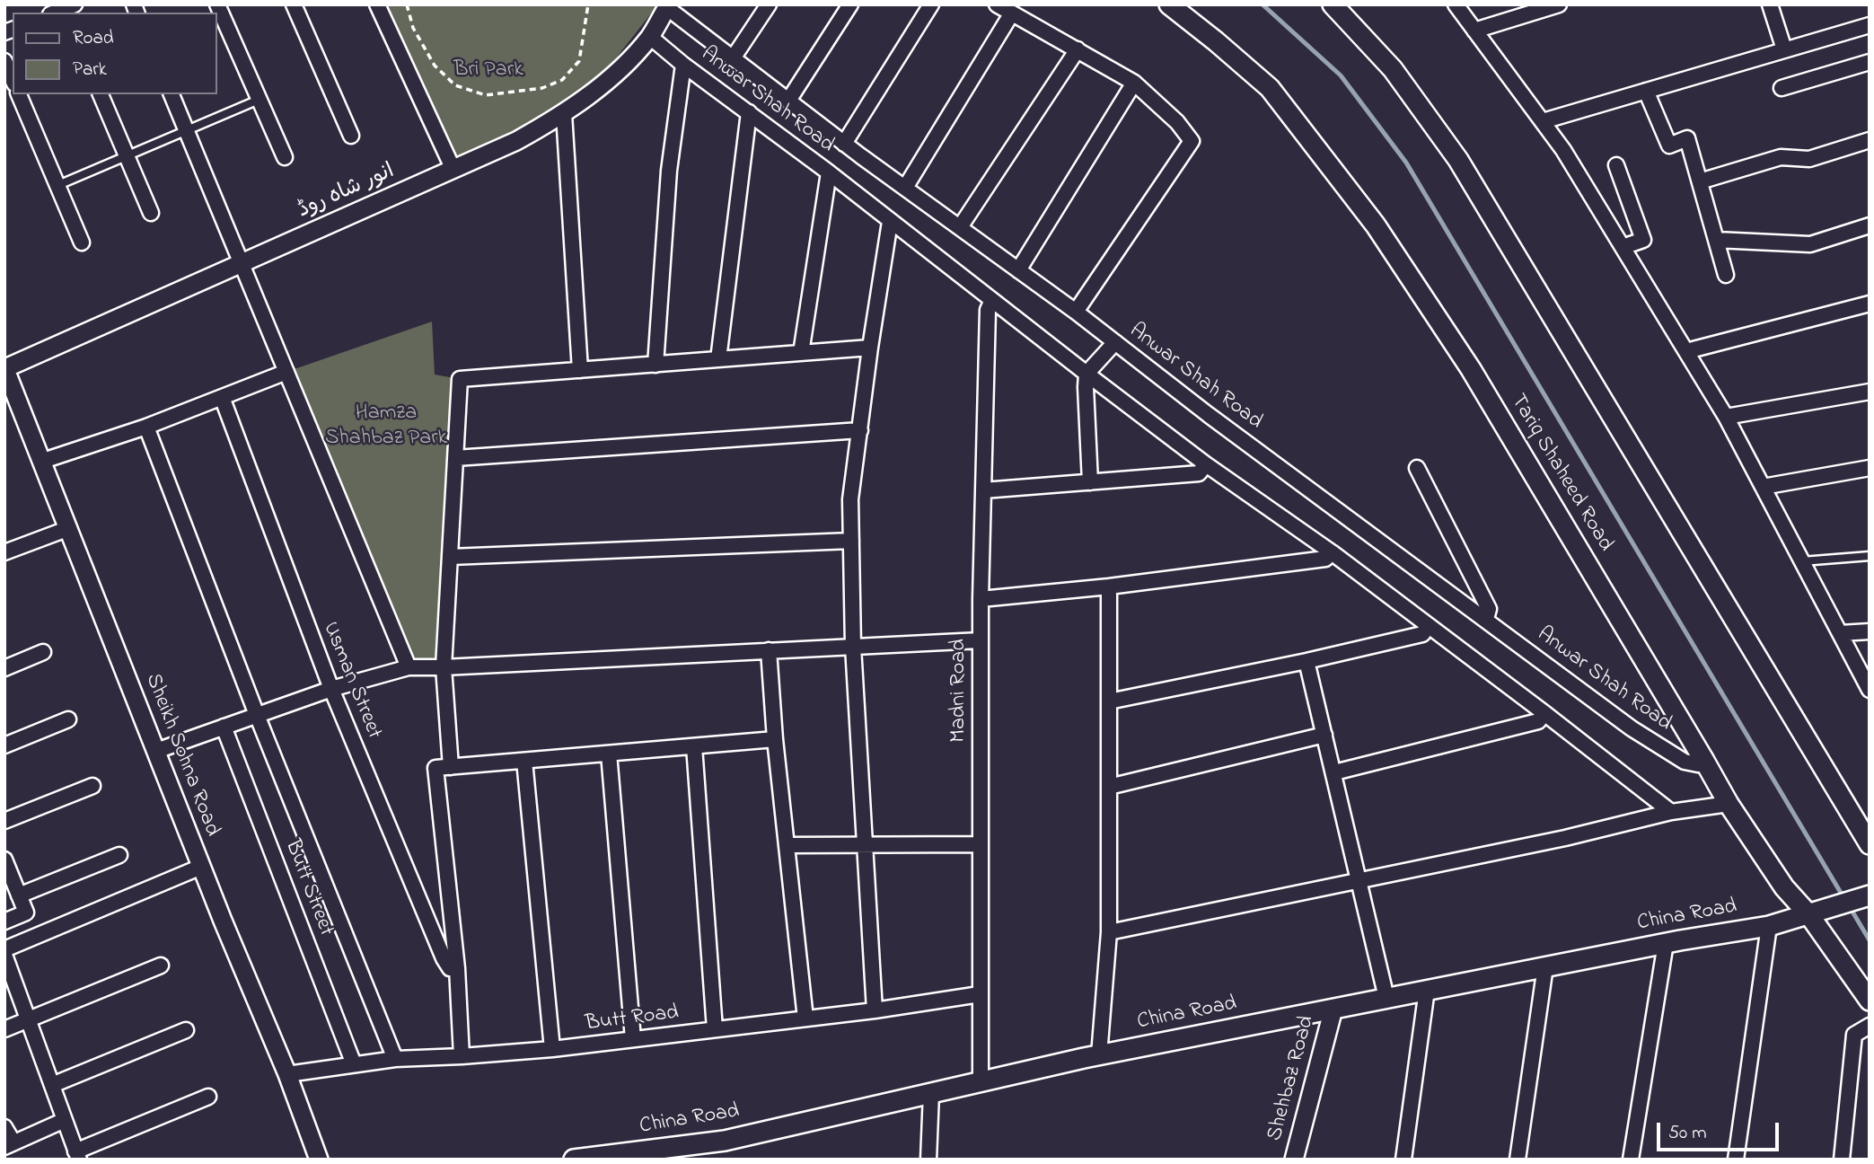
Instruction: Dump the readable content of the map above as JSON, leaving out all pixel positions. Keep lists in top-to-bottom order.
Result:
{
  "streets": {
    "main road": ["Tariq Shaheed Road", "China Road"],
    "street": [
      "Anwar Shah Road",
      "انور شاہ روڈ",
      "Usman Street",
      "Madni Road",
      "Sheikh Sohna Road",
      "Butt Street",
      "Butt Road",
      "Shehbaz Road"
    ]
  },
  "crossings": [
    ["Anwar Shah Road", "انور شاہ روڈ"],
    ["Anwar Shah Road", "Tariq Shaheed Road"],
    ["Anwar Shah Road", "Madni Road"],
    ["انور شاہ روڈ", "Sheikh Sohna Road"],
    ["Tariq Shaheed Road", "China Road"],
    ["Madni Road", "China Road"],
    ["Madni Road", "Butt Road"],
    ["Sheikh Sohna Road", "Butt Road"],
    ["Butt Street", "Butt Road"],
    ["China Road", "Shehbaz Road"]
  ],
  "parks": ["Bri Park", "Hamza Shahbaz Park"],
  "legend": ["Road", "Park"],
  "scale_bar": "50 m"
}
